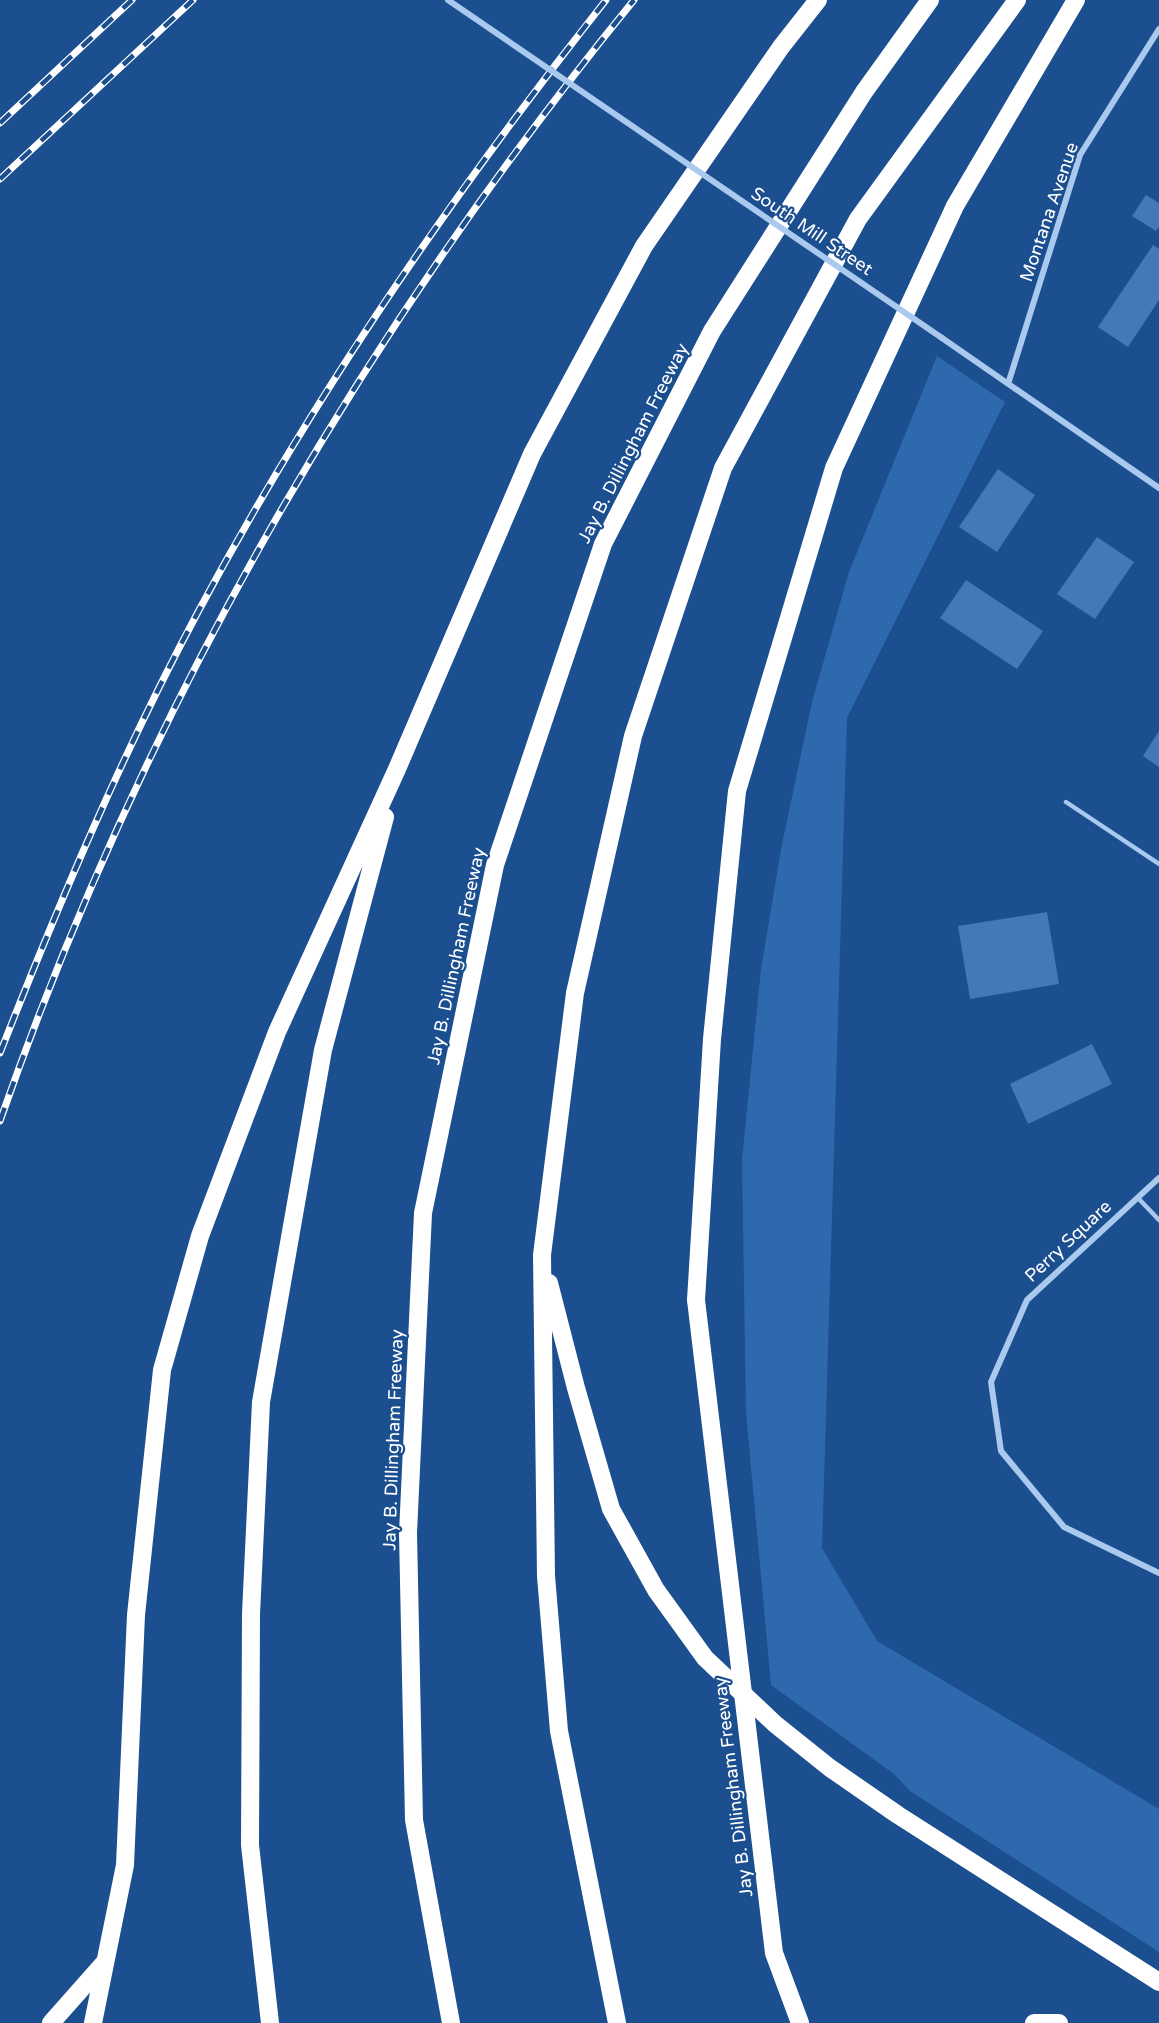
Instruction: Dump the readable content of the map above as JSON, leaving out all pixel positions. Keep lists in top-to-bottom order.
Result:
{
  "streets": {
    "highway": ["Jay B. Dillingham Freeway"],
    "street": ["Montana Avenue", "South Mill Street", "Perry Square"]
  },
  "crossings": [
    ["Montana Avenue", "South Mill Street"]
  ]
}
